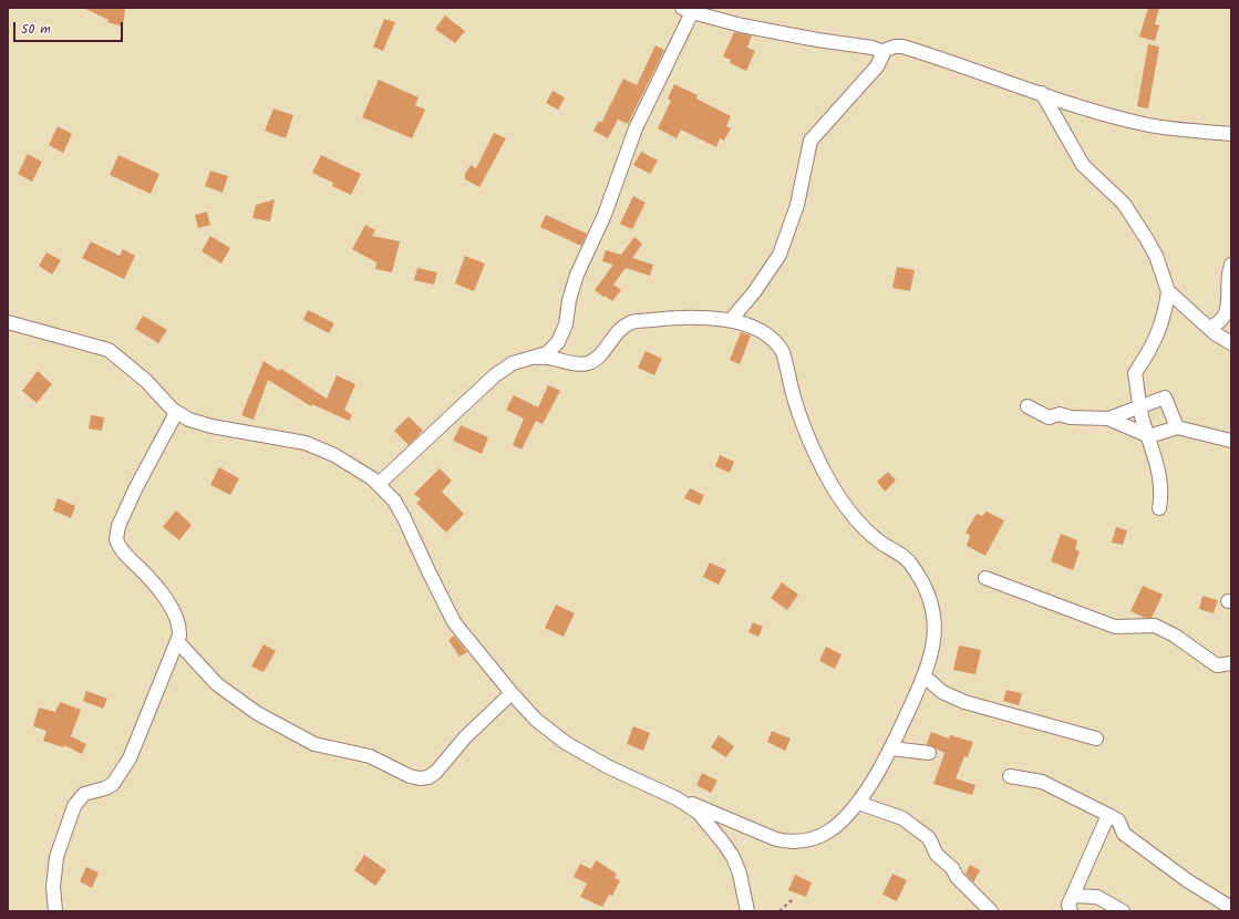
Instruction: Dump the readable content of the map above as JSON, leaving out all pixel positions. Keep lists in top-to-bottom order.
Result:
{
  "scale_bar": "50 m"
}
